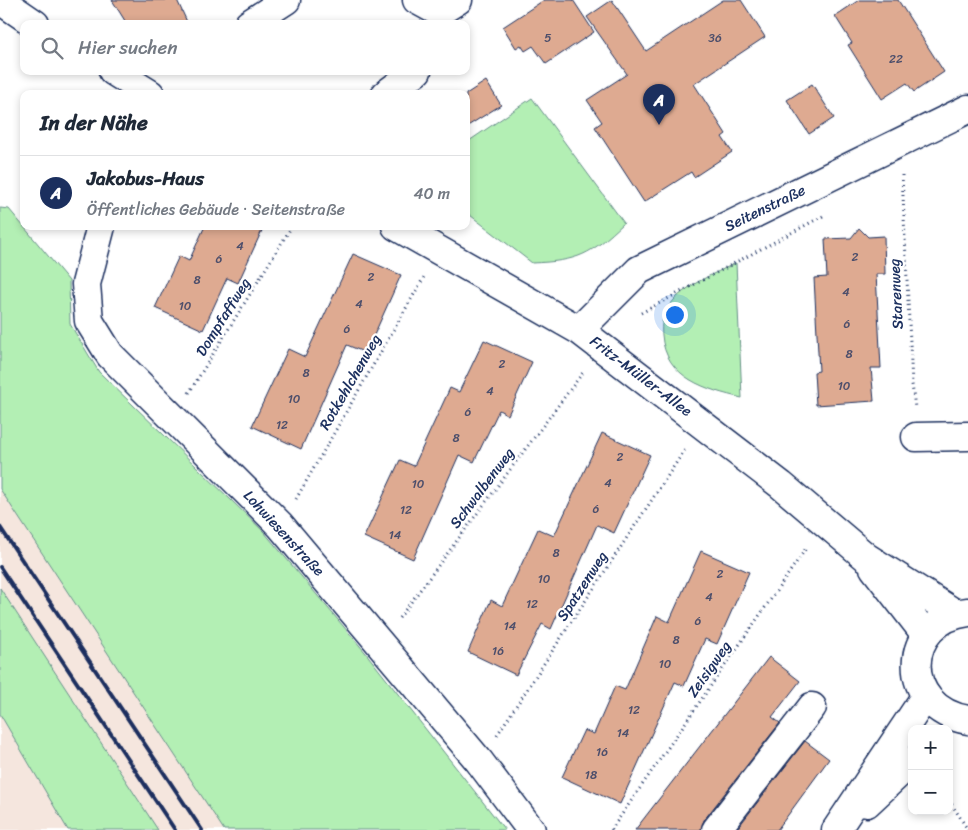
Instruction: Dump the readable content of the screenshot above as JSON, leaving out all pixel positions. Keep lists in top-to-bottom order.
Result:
{
  "streets": {
    "street": ["Seitenstraße", "Fritz-Müller-Allee", "Lohwiesenstraße"],
    "path": [
      "Starenweg",
      "Dompfaffweg",
      "Rotkehlchenweg",
      "Schwalbenweg",
      "Spatzenweg",
      "Zeisigweg"
    ]
  },
  "crossings": [
    ["Seitenstraße", "Fritz-Müller-Allee"],
    ["Dompfaffweg", "Lohwiesenstraße"],
    ["Fritz-Müller-Allee", "Rotkehlchenweg"],
    ["Fritz-Müller-Allee", "Schwalbenweg"],
    ["Fritz-Müller-Allee", "Spatzenweg"],
    ["Fritz-Müller-Allee", "Zeisigweg"],
    ["Rotkehlchenweg", "Lohwiesenstraße"],
    ["Schwalbenweg", "Lohwiesenstraße"],
    ["Lohwiesenstraße", "Spatzenweg"]
  ],
  "house_numbers": [
    "5",
    "36",
    "22",
    "4",
    "2",
    "6",
    "2",
    "8",
    "4",
    "4",
    "10",
    "6",
    "6",
    "8",
    "2",
    "8",
    "10",
    "4",
    "10",
    "6",
    "12",
    "8",
    "2",
    "4",
    "10",
    "6",
    "12",
    "14",
    "8",
    "2",
    "10",
    "4",
    "12",
    "6",
    "14",
    "8",
    "16",
    "10",
    "12",
    "14",
    "16",
    "18"
  ],
  "page": {
    "search": "Hier suchen",
    "pins": "A",
    "heading": "In der Nähe",
    "list": [
      {
        "mark": "A",
        "name": "Jakobus-Haus",
        "note": "Öffentliches Gebäude · Seitenstraße",
        "value": "40 m"
      }
    ],
    "map_buttons": ["+", "−"]
  }
}
